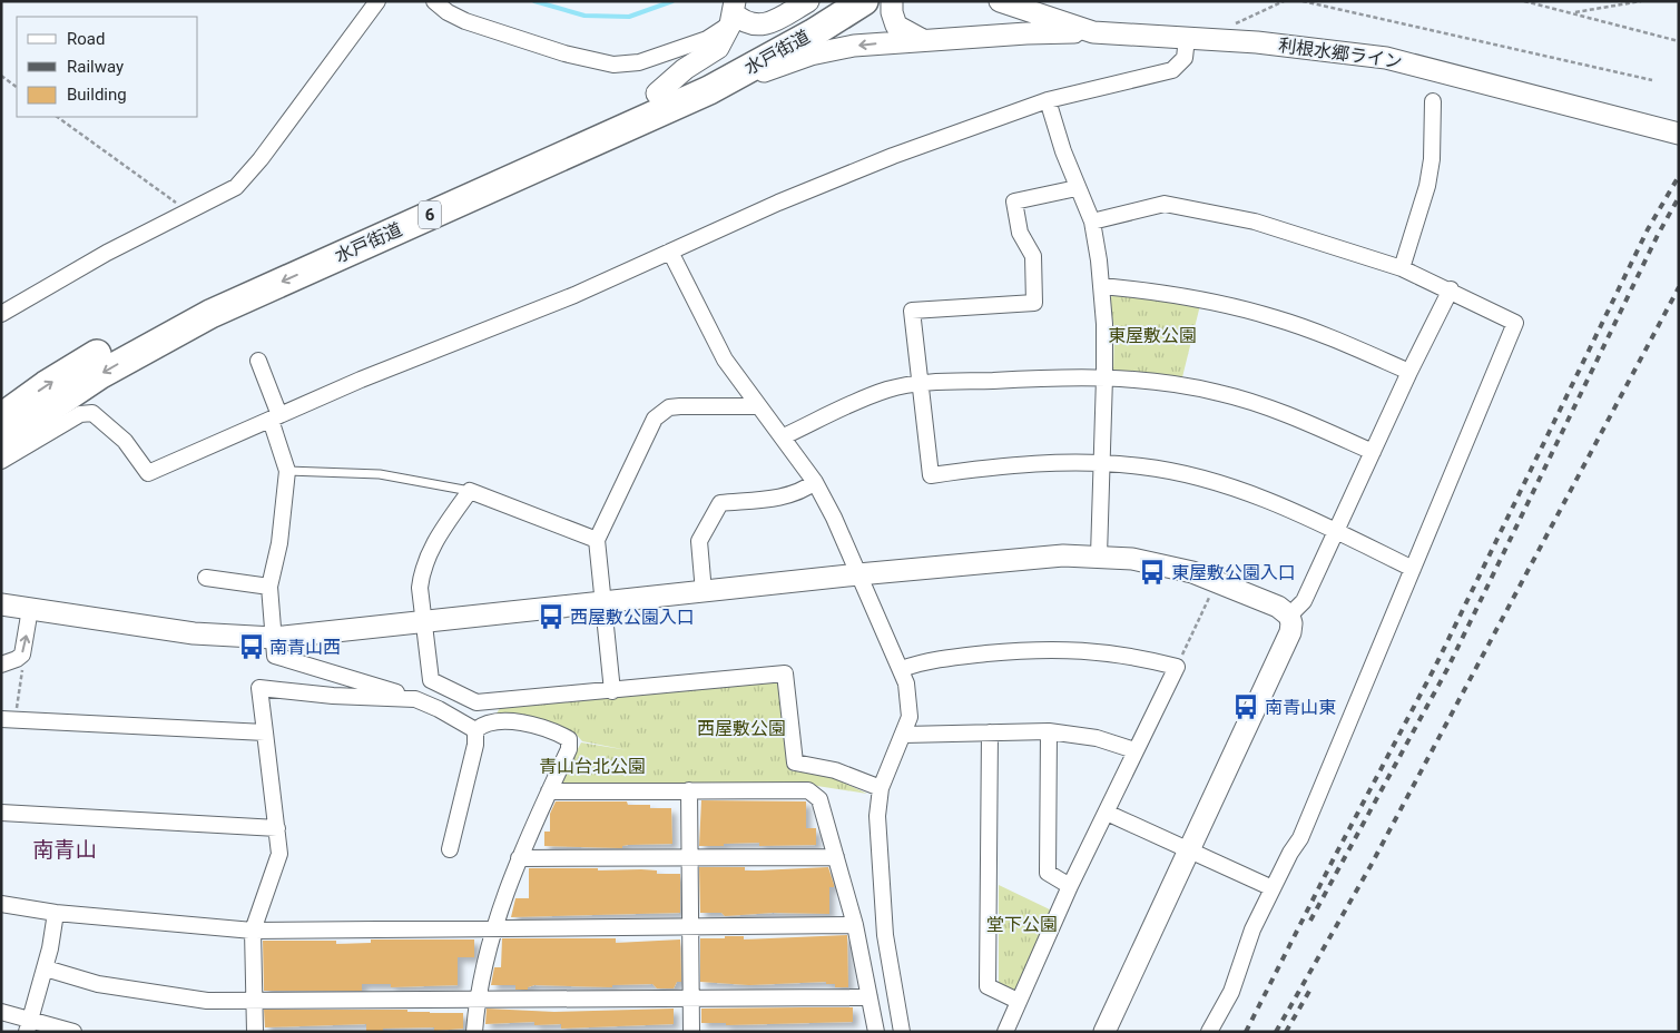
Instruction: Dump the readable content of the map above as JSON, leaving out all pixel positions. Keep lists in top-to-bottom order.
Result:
{
  "streets": {
    "highway": ["水戸街道", "6"],
    "street": ["利根水郷ライン"]
  },
  "districts": ["南青山"],
  "parks": [
    "東屋敷公園",
    "西屋敷公園",
    "青山台北公園",
    "堂下公園"
  ],
  "places": {
    "bus stop": [
      "東屋敷公園入口",
      "西屋敷公園入口",
      "南青山西",
      "南青山東"
    ]
  },
  "legend": ["Road", "Railway", "Building"]
}
